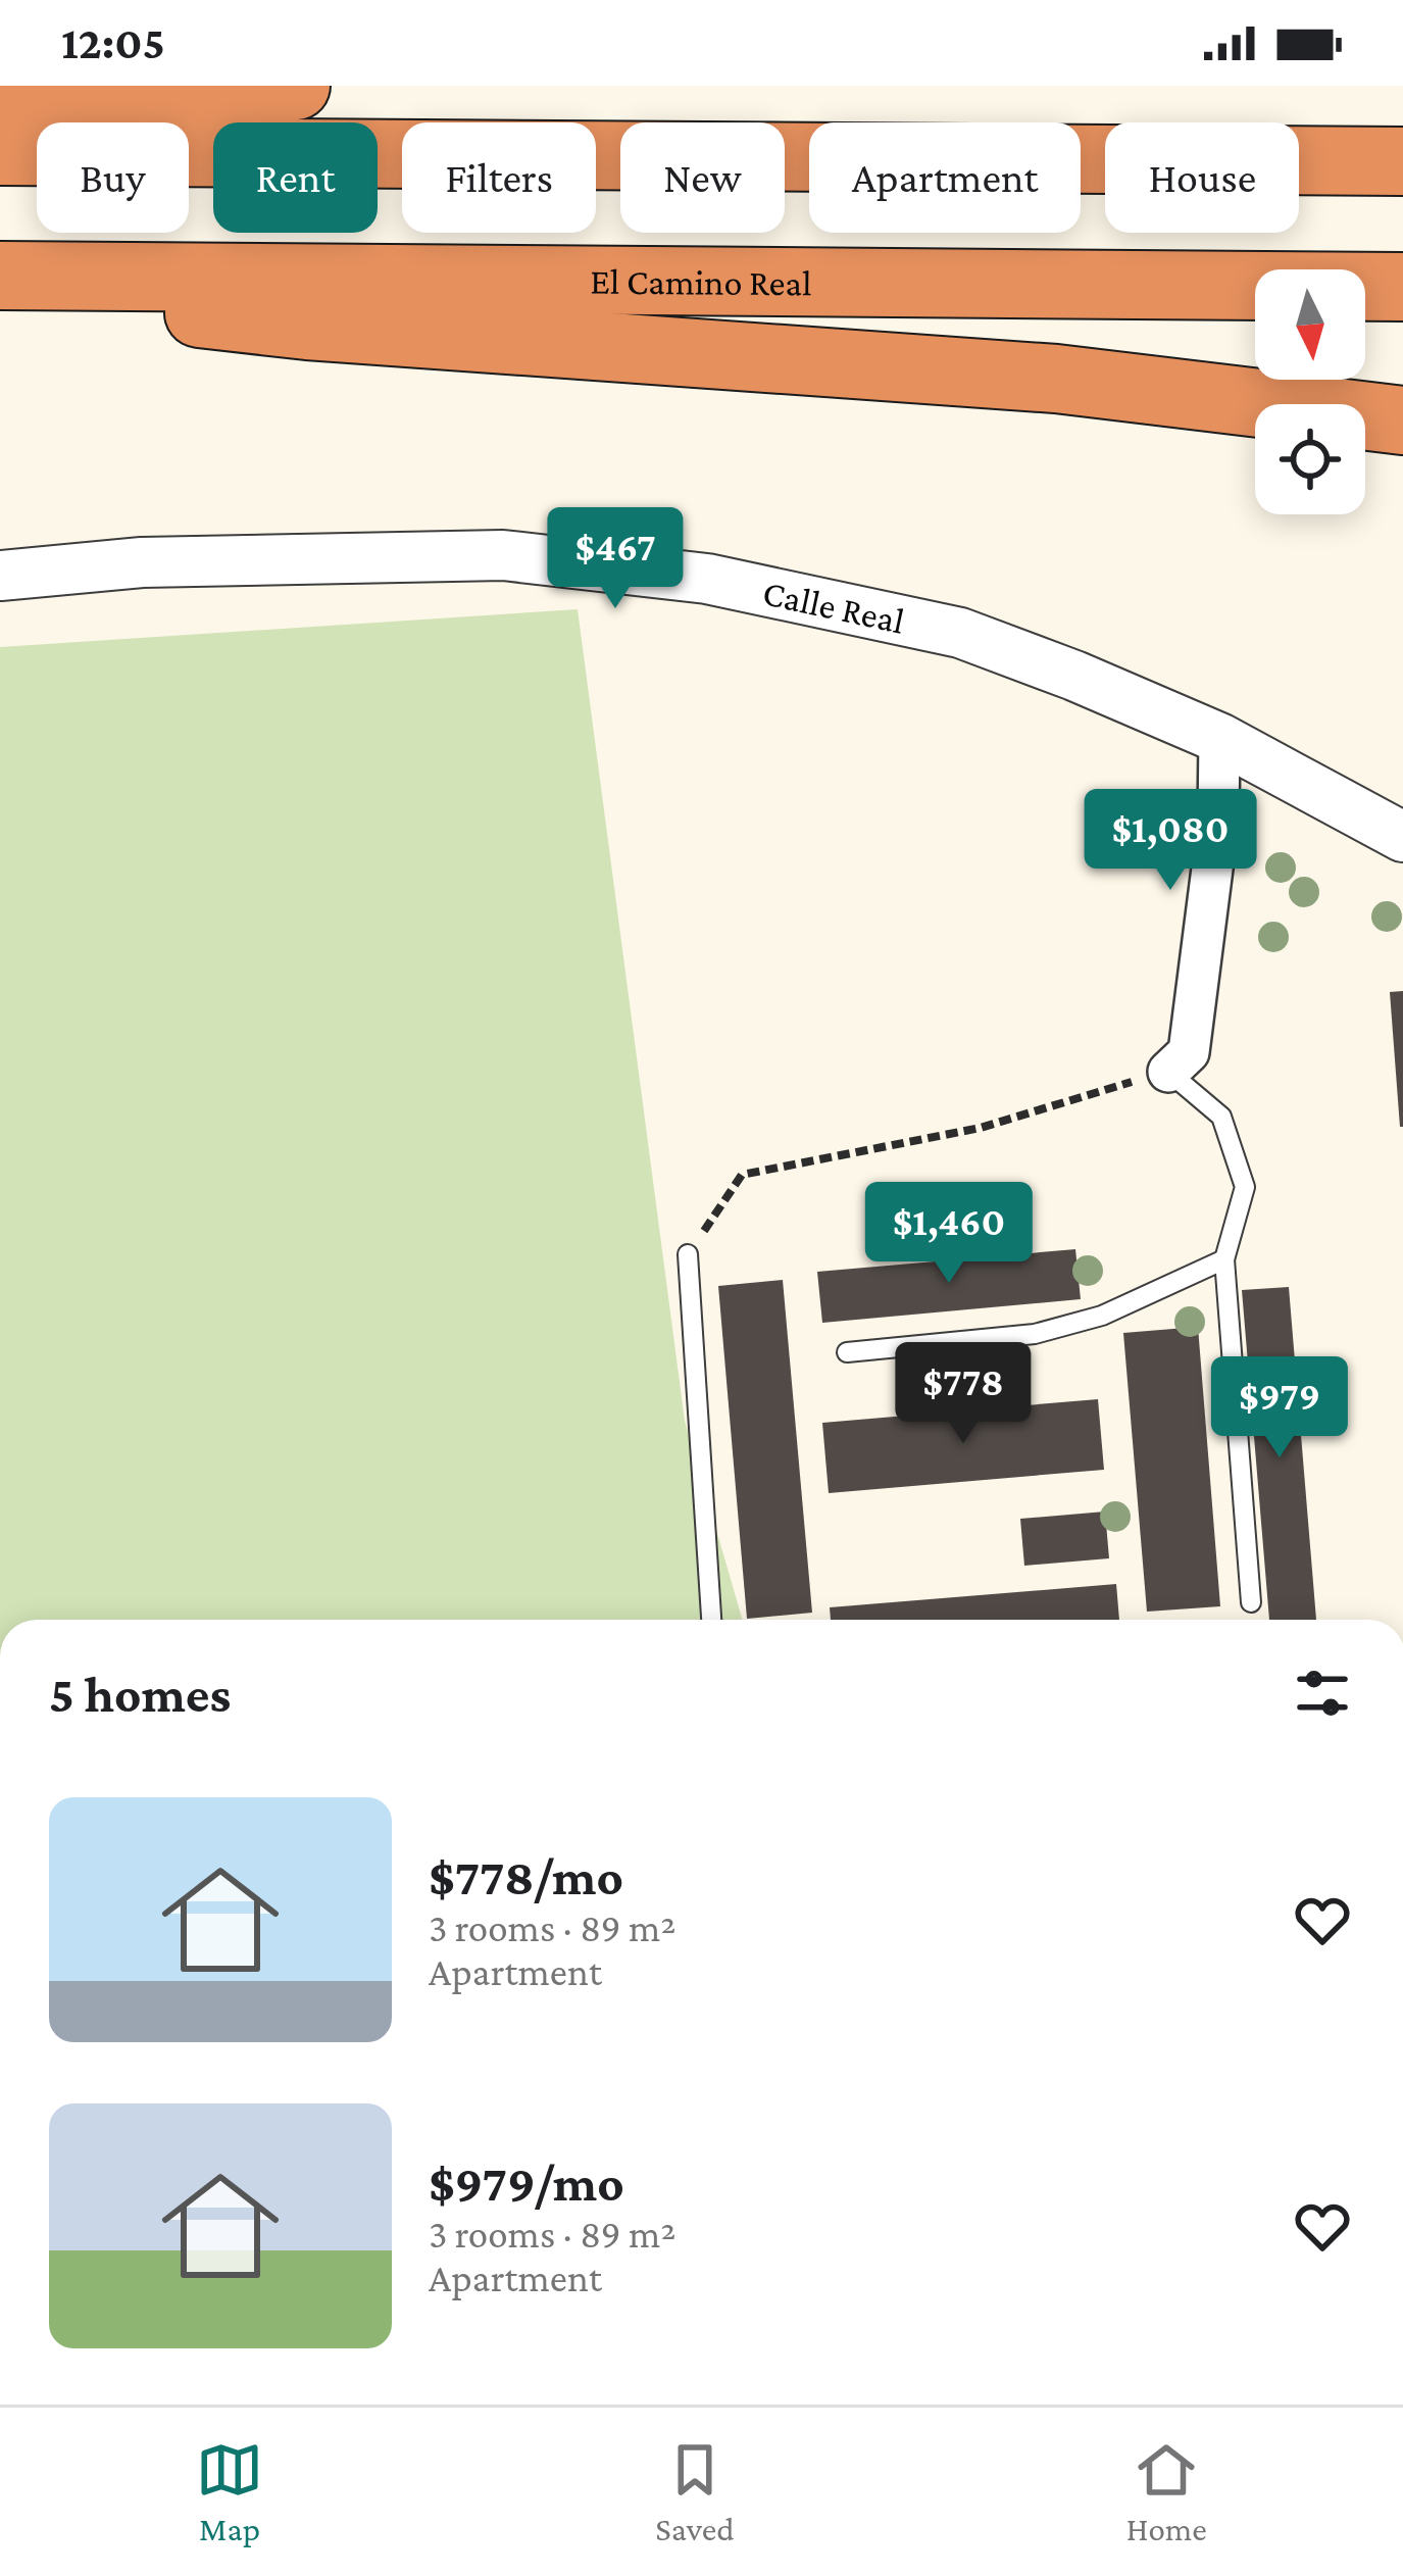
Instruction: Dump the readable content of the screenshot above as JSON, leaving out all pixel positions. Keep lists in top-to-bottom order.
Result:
{
  "streets": {
    "highway": ["El Camino Real"],
    "street": ["Calle Real"]
  },
  "north": "bottom",
  "page": {
    "status": "12:05",
    "chip": [
      "Buy",
      "Rent",
      "Filters",
      "New",
      "Apartment",
      "House"
    ],
    "price": [
      "$467",
      "$1,080",
      "$1,460",
      "$778",
      "$979"
    ],
    "heading": "5 homes",
    "list": [
      {
        "name": "$778/mo",
        "note": "3 rooms · 89 m² · Apartment"
      },
      {
        "name": "$979/mo",
        "note": "3 rooms · 89 m² · Apartment"
      }
    ],
    "tabs": ["Map", "Saved", "Home"]
  }
}
